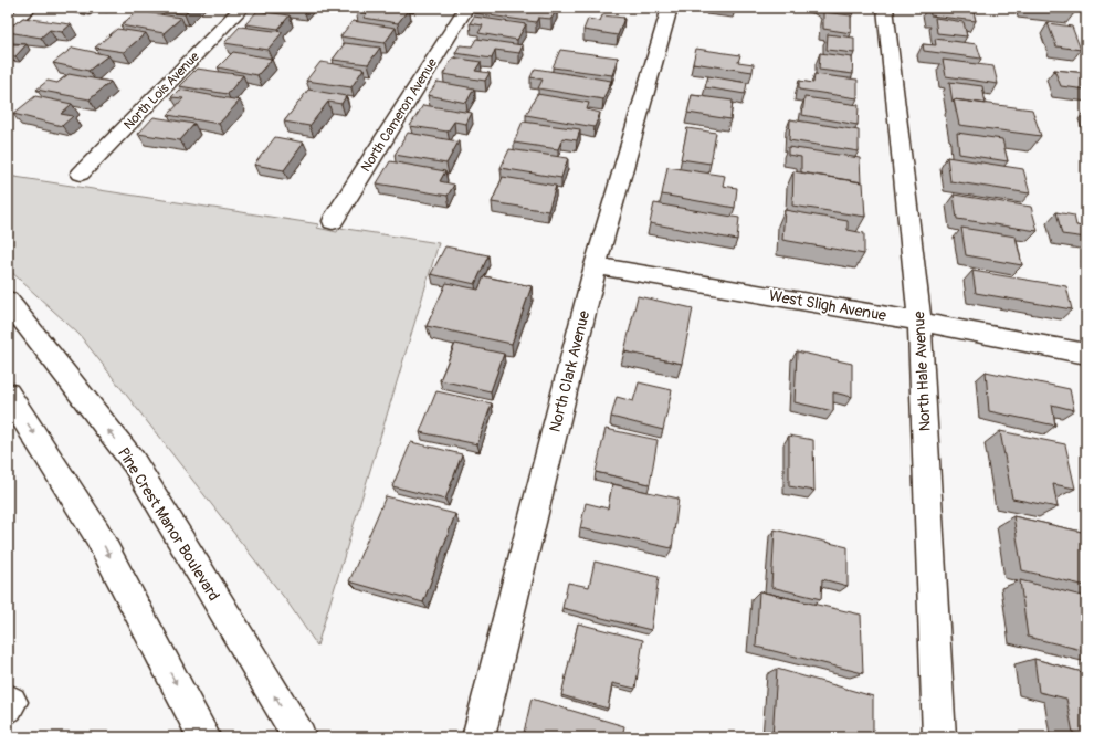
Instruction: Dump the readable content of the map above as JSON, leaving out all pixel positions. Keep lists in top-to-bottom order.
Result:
{
  "streets": {
    "street": [
      "North Lois Avenue",
      "North Cameron Avenue",
      "West Sligh Avenue",
      "North Clark Avenue",
      "North Hale Avenue",
      "Pine Crest Manor Boulevard"
    ]
  },
  "crossings": [
    ["West Sligh Avenue", "North Clark Avenue"],
    ["West Sligh Avenue", "North Hale Avenue"]
  ]
}
